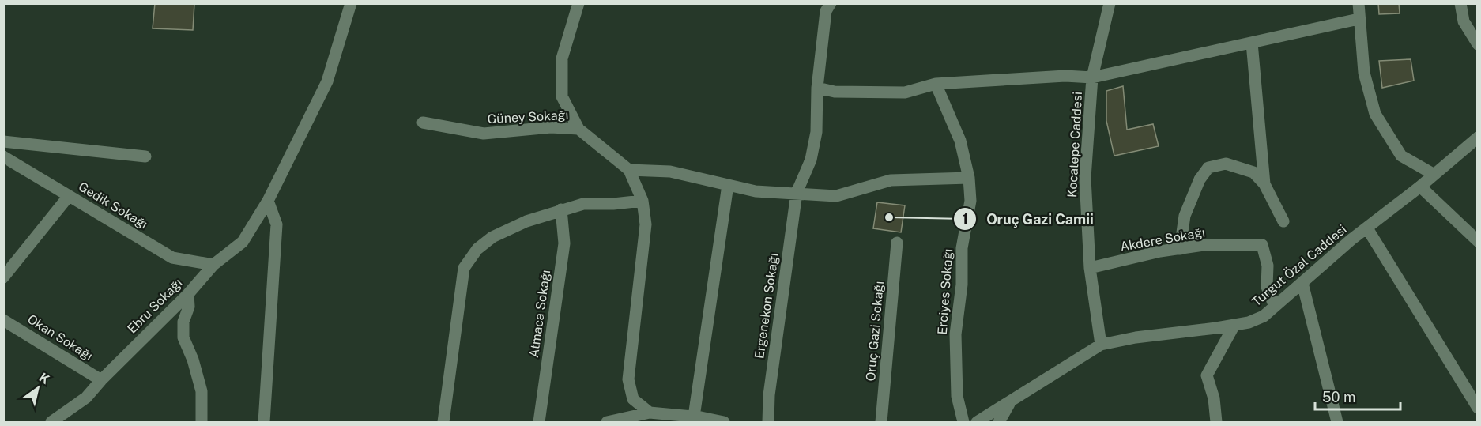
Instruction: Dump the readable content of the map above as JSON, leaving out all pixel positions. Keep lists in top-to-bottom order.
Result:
{
  "streets": {
    "street": [
      "Güney Sokağı",
      "Kocatepe Caddesi",
      "Gedik Sokağı",
      "Akdere Sokağı",
      "Turgut Özal Caddesi",
      "Erciyes Sokağı",
      "Ebru Sokağı",
      "Ergenekon Sokağı",
      "Atmaca Sokağı",
      "Oruç Gazi Sokağı",
      "Okan Sokağı"
    ]
  },
  "crossings": [
    ["Kocatepe Caddesi", "Akdere Sokağı"],
    ["Kocatepe Caddesi", "Turgut Özal Caddesi"],
    ["Gedik Sokağı", "Ebru Sokağı"],
    ["Akdere Sokağı", "Turgut Özal Caddesi"],
    ["Ebru Sokağı", "Okan Sokağı"]
  ],
  "places": ["Oruç Gazi Camii"],
  "scale_bar": "50 m",
  "north": "top right"
}
